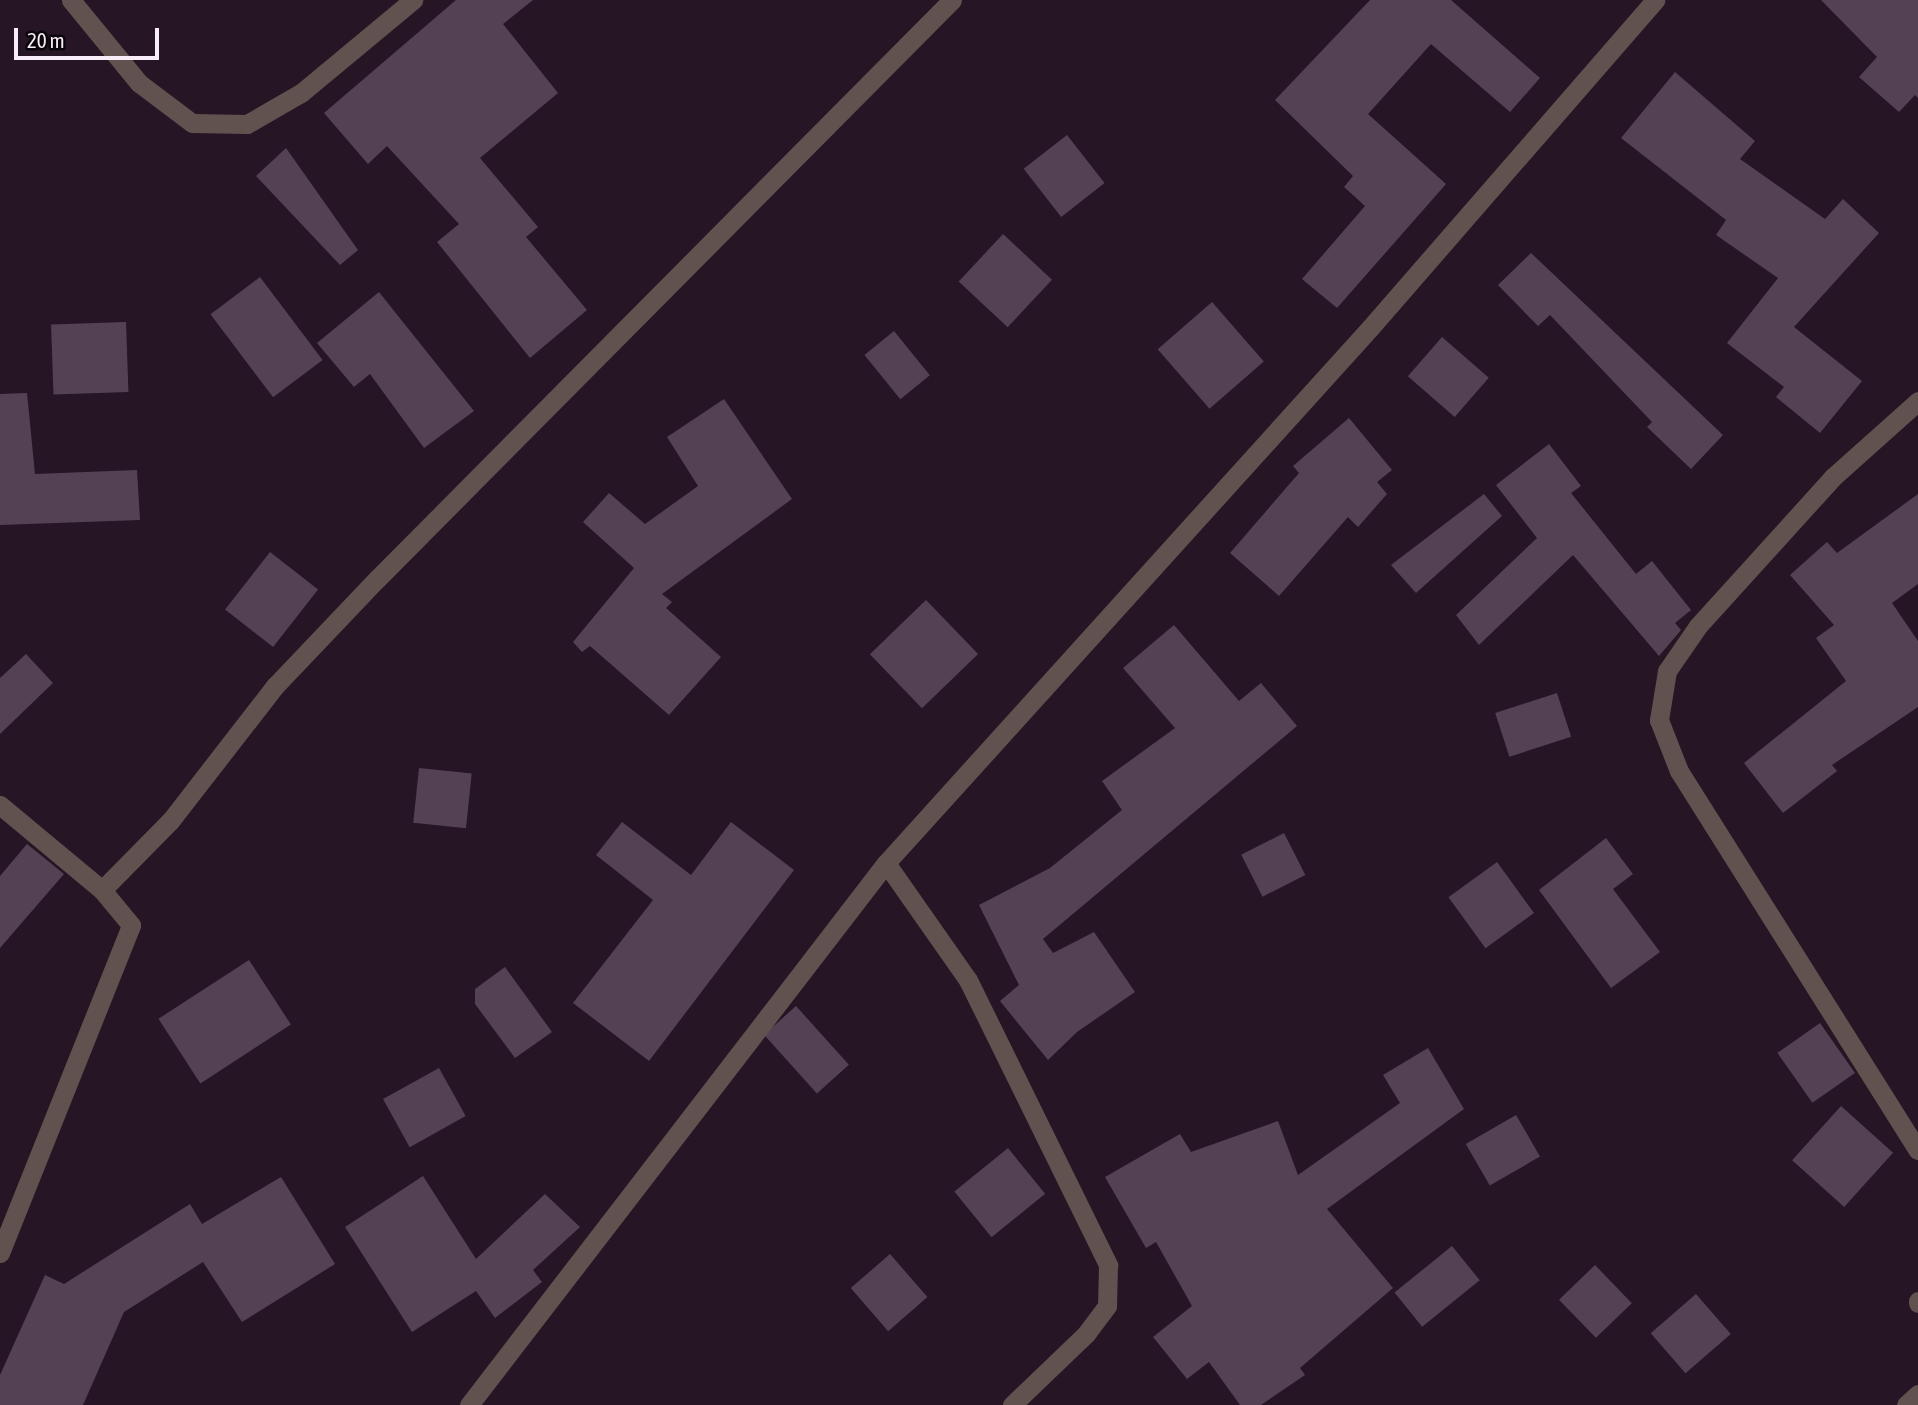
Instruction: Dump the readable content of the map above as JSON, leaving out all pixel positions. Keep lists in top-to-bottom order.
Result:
{
  "scale_bar": "20 m"
}
